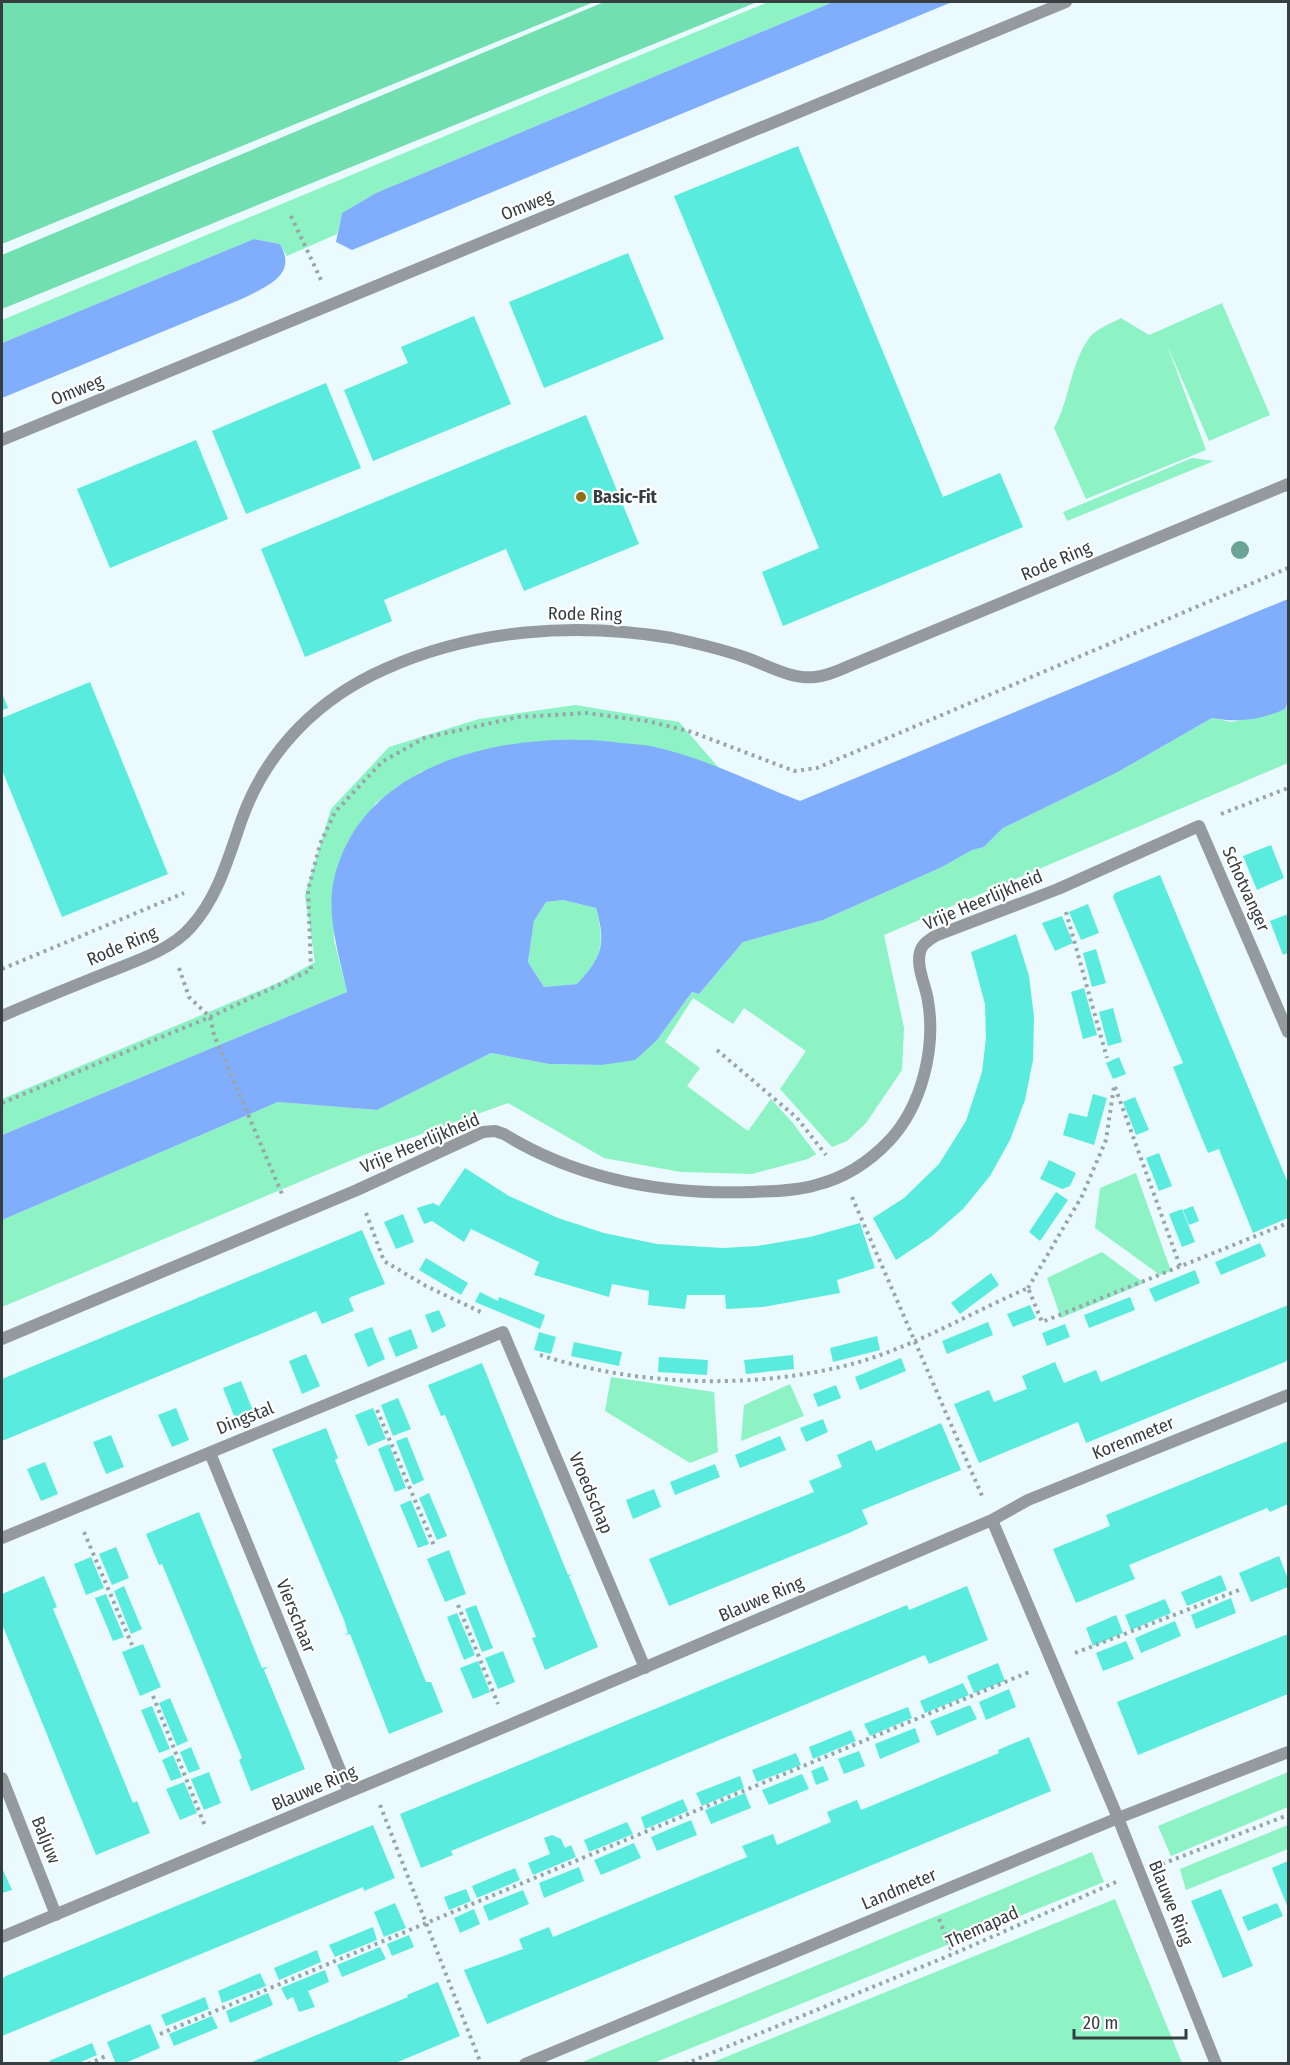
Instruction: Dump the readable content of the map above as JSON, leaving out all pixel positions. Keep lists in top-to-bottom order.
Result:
{
  "streets": {
    "street": [
      "Omweg",
      "Rode Ring",
      "Schotvanger",
      "Vrije Heerlijkheid",
      "Dingstal",
      "Korenmeter",
      "Vroedschap",
      "Blauwe Ring",
      "Vierschaar",
      "Baljuw",
      "Landmeter"
    ],
    "path": ["Themapad"]
  },
  "crossings": [
    ["Schotvanger", "Vrije Heerlijkheid"],
    ["Dingstal", "Vroedschap"],
    ["Dingstal", "Vierschaar"],
    ["Korenmeter", "Blauwe Ring"],
    ["Vroedschap", "Blauwe Ring"],
    ["Blauwe Ring", "Vierschaar"],
    ["Blauwe Ring", "Baljuw"],
    ["Blauwe Ring", "Landmeter"],
    ["Blauwe Ring", "Themapad"]
  ],
  "places": ["Basic-Fit"],
  "scale_bar": "20 m"
}
